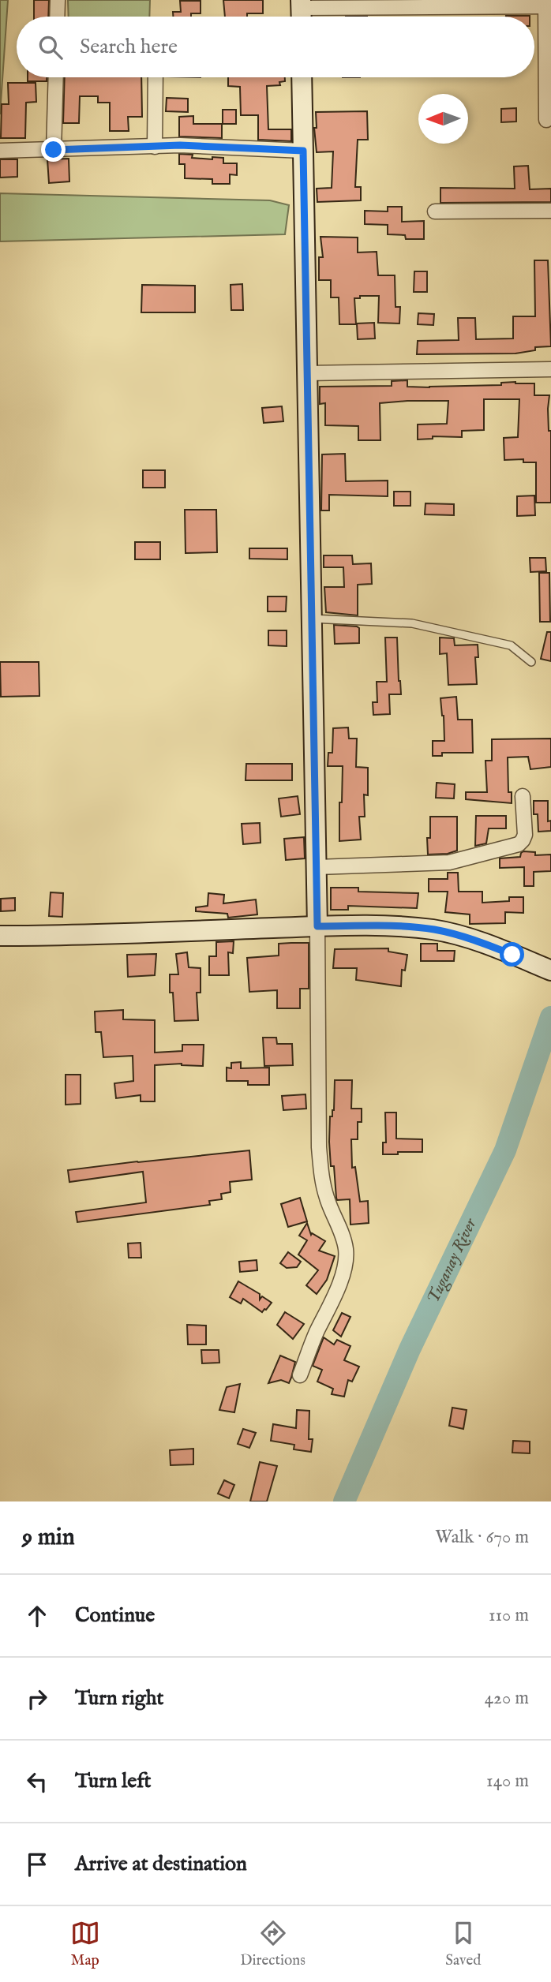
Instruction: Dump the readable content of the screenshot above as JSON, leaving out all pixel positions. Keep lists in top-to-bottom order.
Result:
{
  "water": ["Tuganay River"],
  "north": "left",
  "page": {
    "search": "Search here",
    "heading": ["9 min", "Walk · 670 m"],
    "list": [
      ["Continue", "110 m"],
      ["Turn right", "420 m"],
      ["Turn left", "140 m"],
      "Arrive at destination"
    ],
    "nav": ["Map", "Directions", "Saved"]
  }
}
